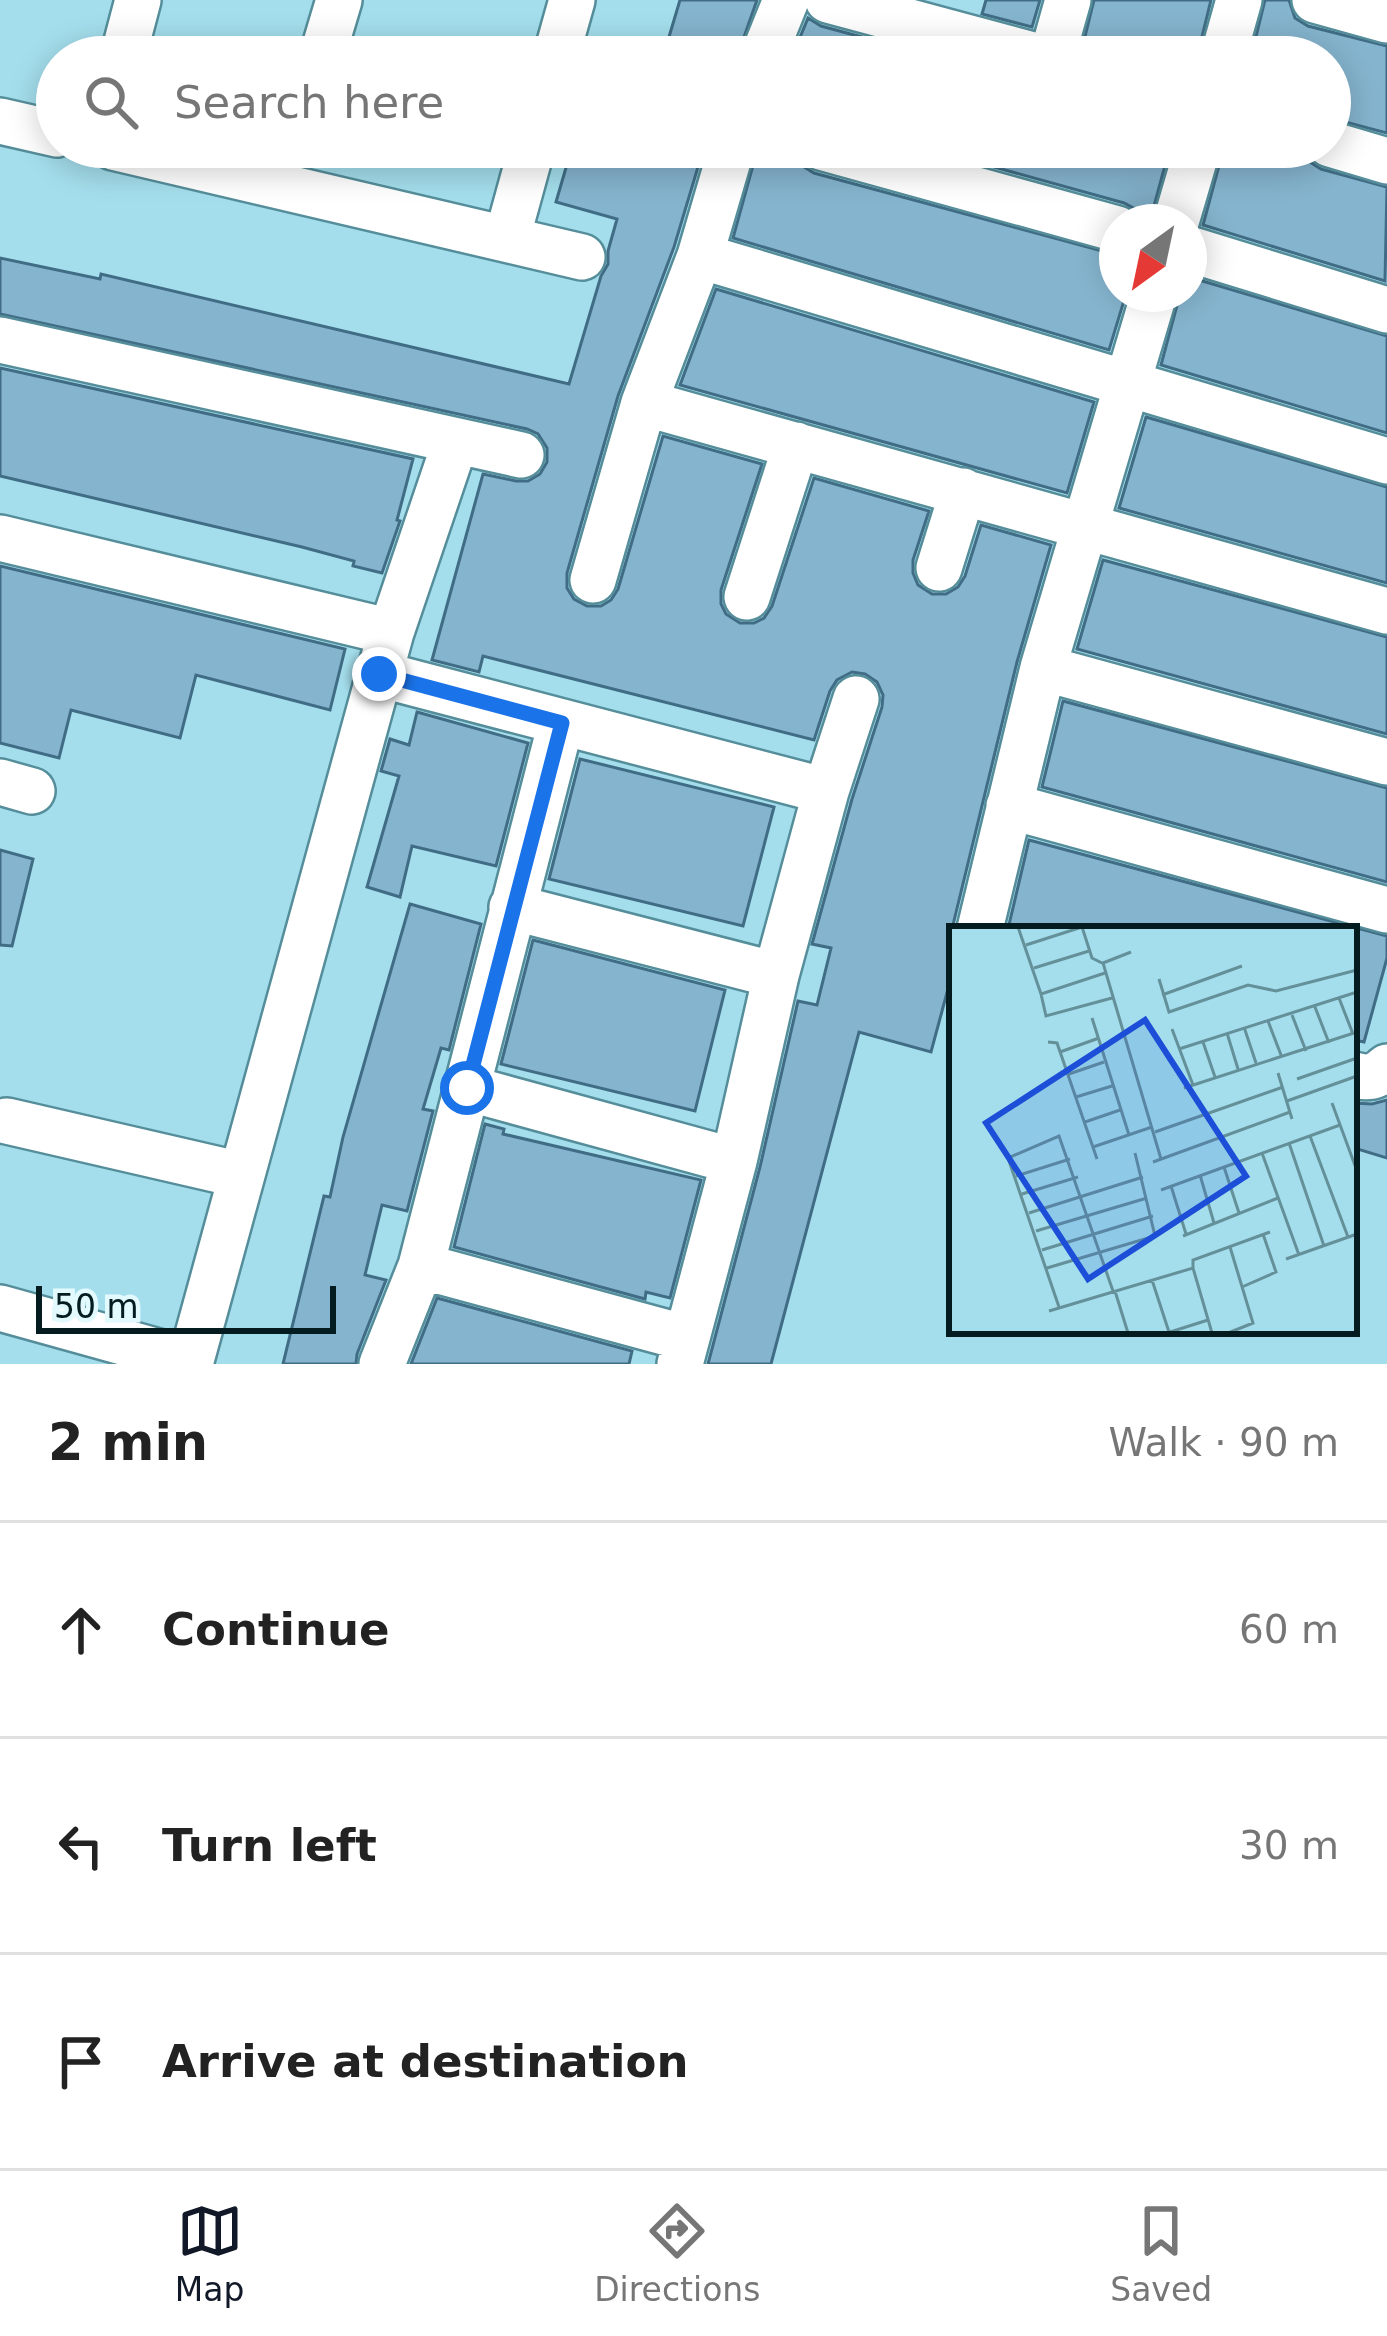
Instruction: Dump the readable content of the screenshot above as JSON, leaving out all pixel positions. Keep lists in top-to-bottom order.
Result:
{
  "scale_bar": "50 m",
  "north": "bottom left",
  "page": {
    "search": "Search here",
    "scale": "50 m",
    "heading": ["2 min", "Walk · 90 m"],
    "list": [
      ["Continue", "60 m"],
      ["Turn left", "30 m"],
      "Arrive at destination"
    ],
    "nav": ["Map", "Directions", "Saved"]
  }
}
